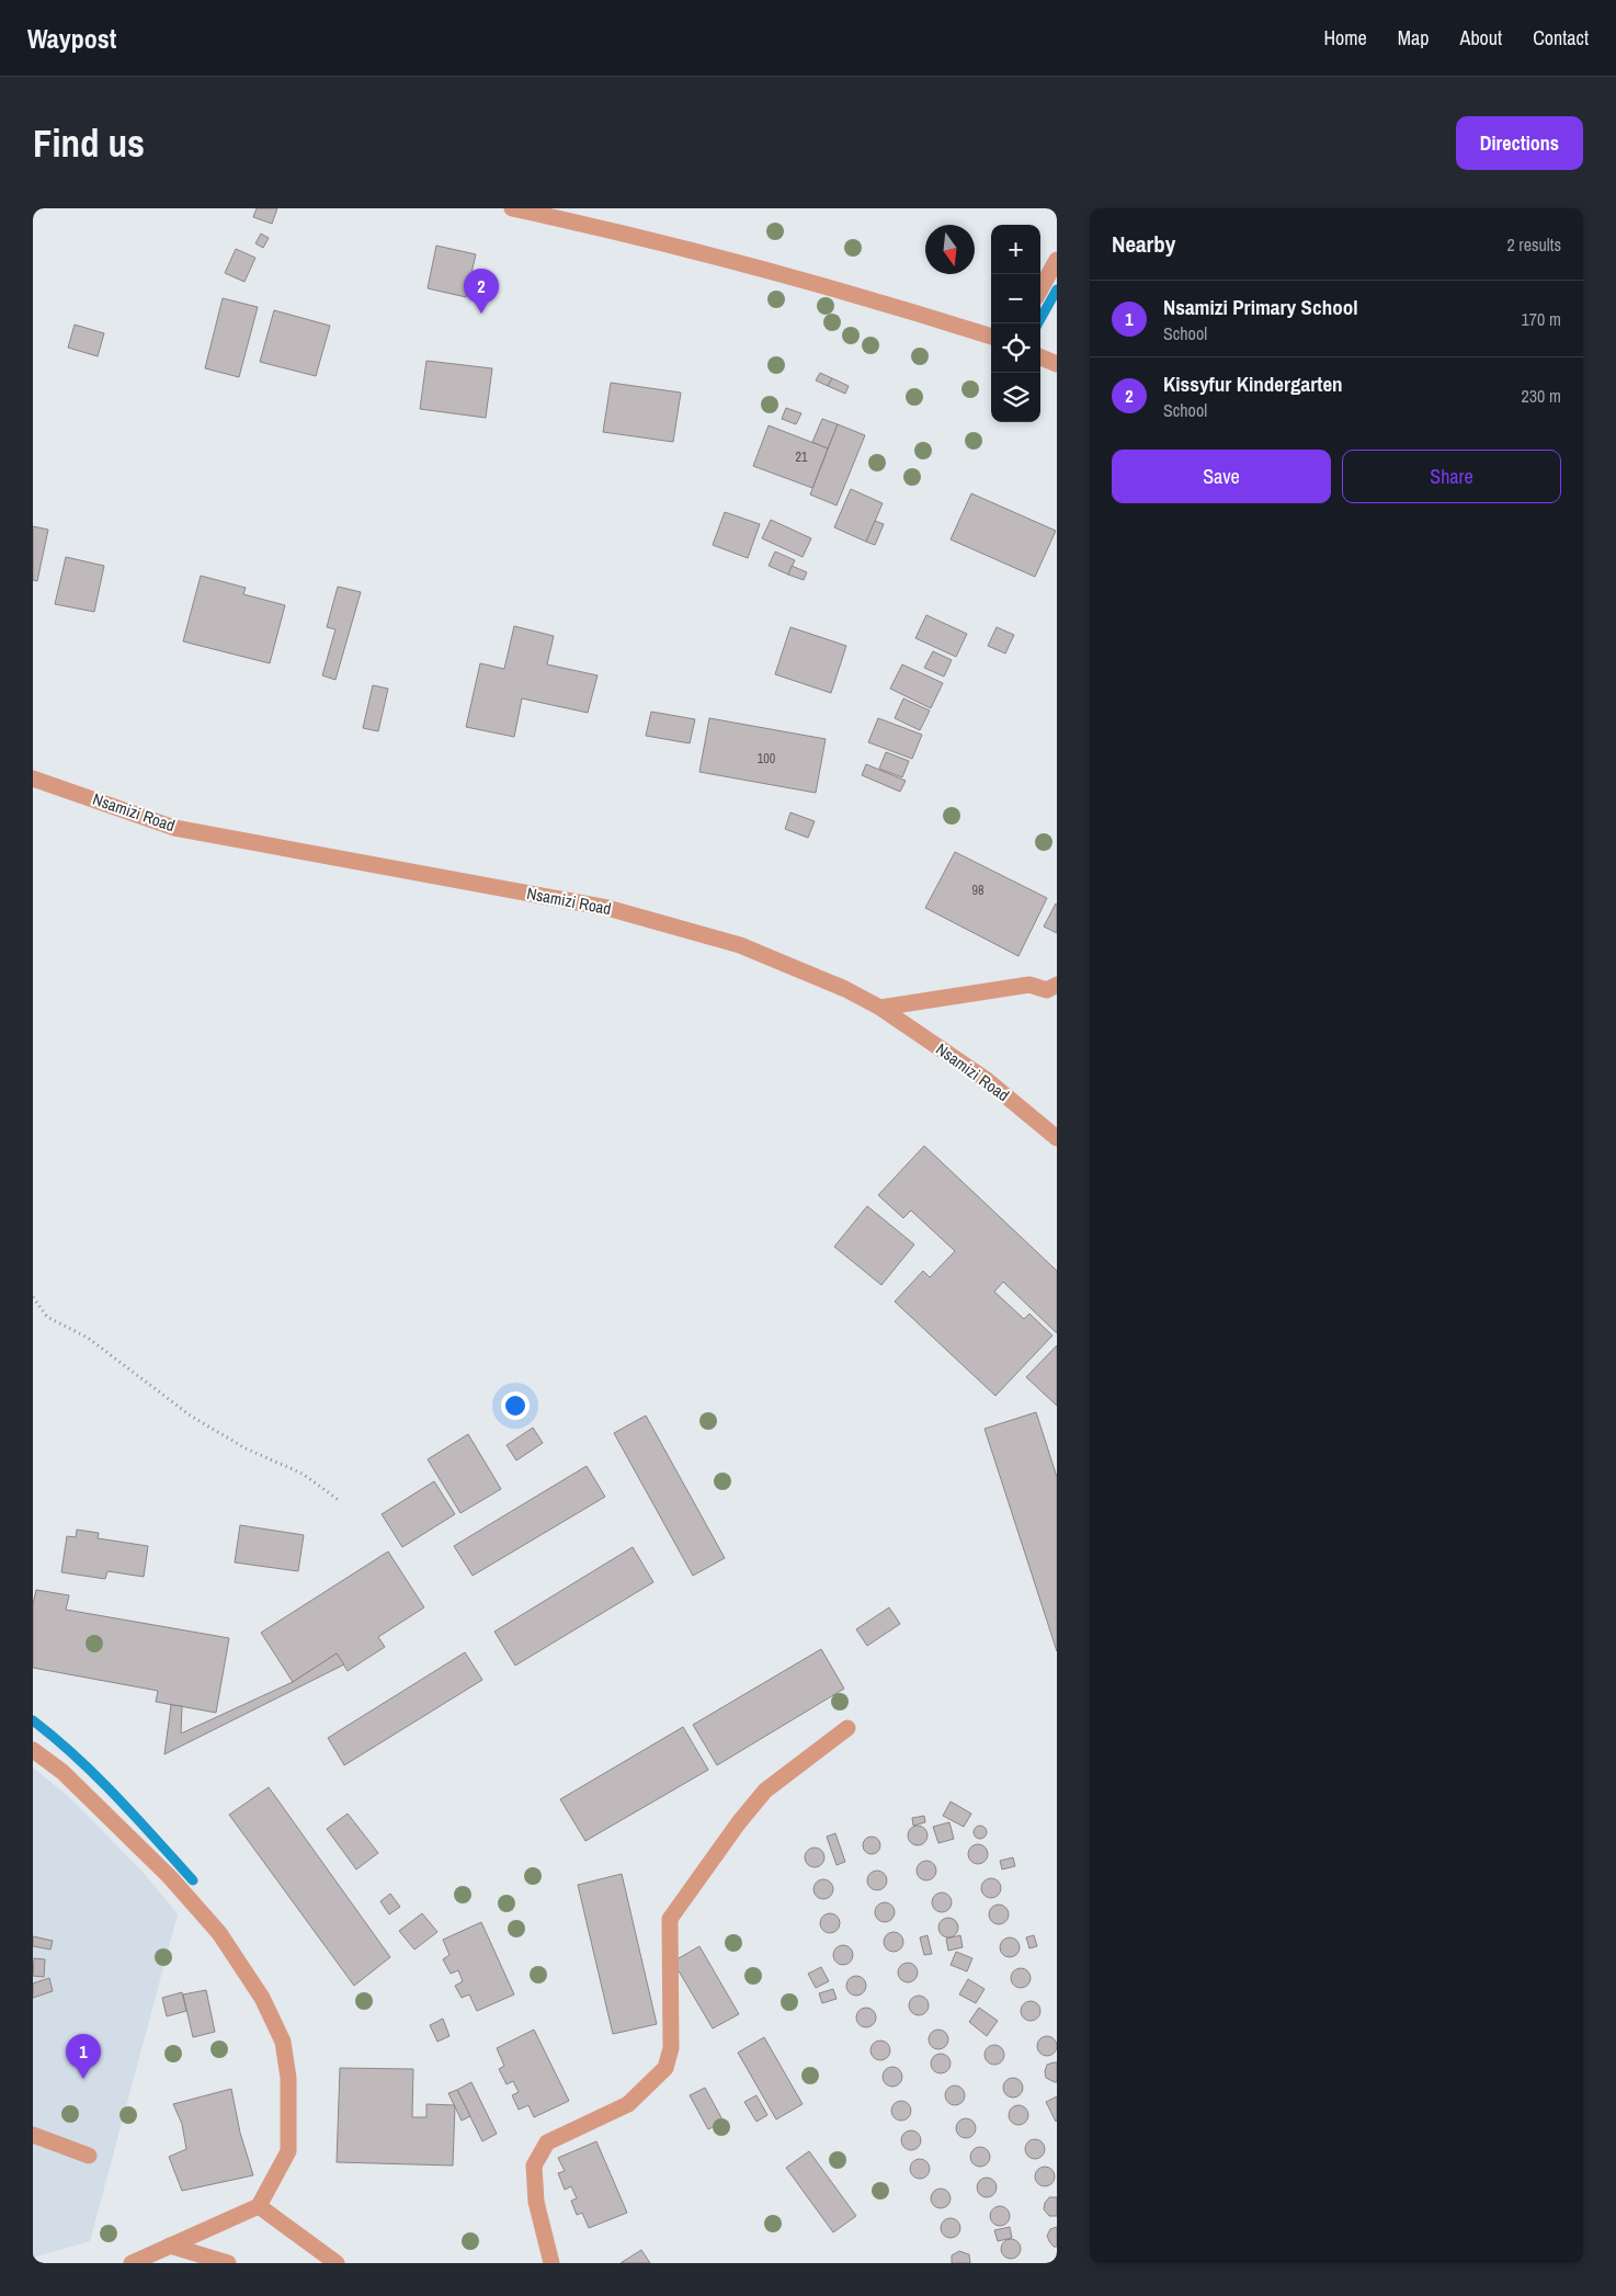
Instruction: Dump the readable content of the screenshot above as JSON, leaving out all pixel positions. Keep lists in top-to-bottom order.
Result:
{
  "streets": {
    "street": ["Nsamizi Road"]
  },
  "house_numbers": ["21", "100", "98"],
  "north": "bottom",
  "page": {
    "header": "Waypost",
    "nav": [
      "Home",
      "Map",
      "About",
      "Contact"
    ],
    "buttons": [
      "Directions",
      ["Save", "Share"]
    ],
    "title": "Find us",
    "heading": ["Nearby", "2 results"],
    "map_buttons": ["+", "−"],
    "pins": ["2", "1"],
    "list": [
      {
        "mark": "1",
        "name": "Nsamizi Primary School",
        "note": "School",
        "value": "170 m"
      },
      {
        "mark": "2",
        "name": "Kissyfur Kindergarten",
        "note": "School",
        "value": "230 m"
      }
    ]
  }
}
